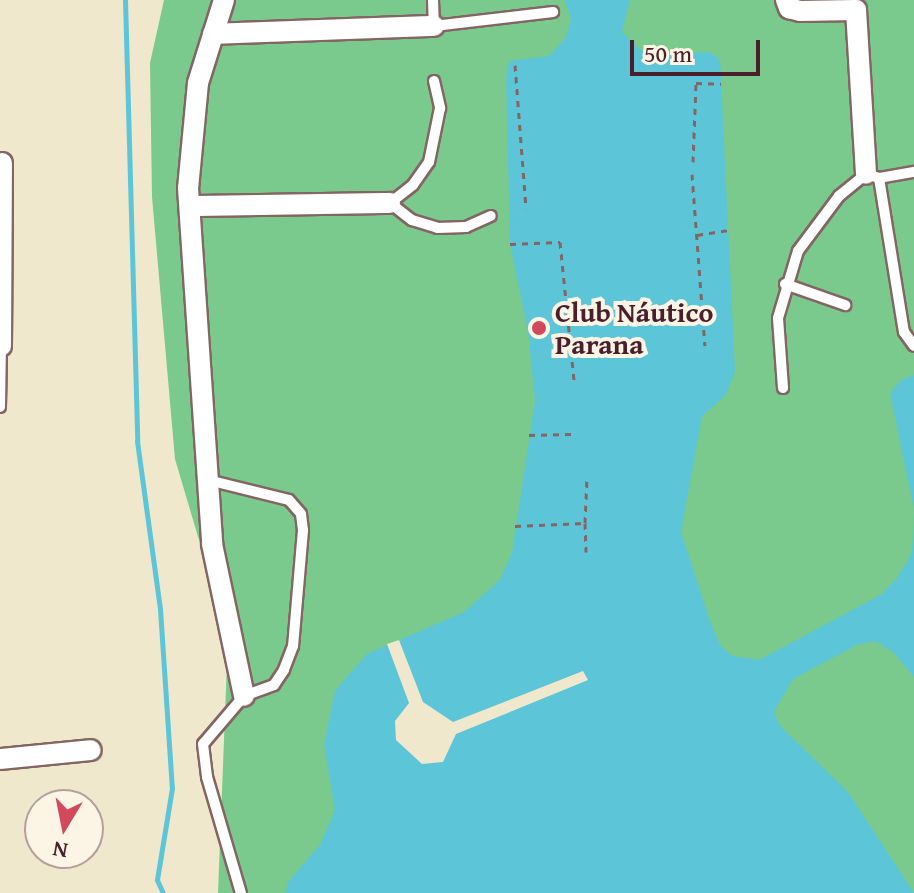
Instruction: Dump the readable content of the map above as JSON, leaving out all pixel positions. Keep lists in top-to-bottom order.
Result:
{
  "places": ["Club Náutico Parana"],
  "scale_bar": "50 m",
  "north": "bottom"
}
